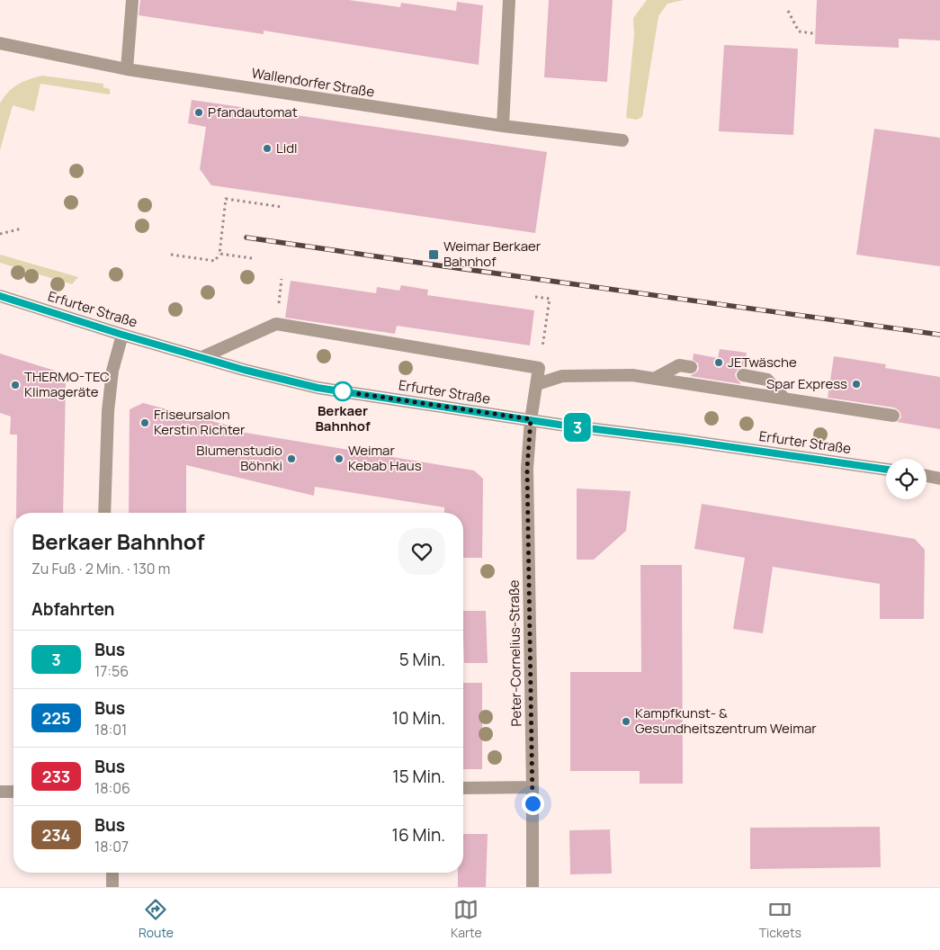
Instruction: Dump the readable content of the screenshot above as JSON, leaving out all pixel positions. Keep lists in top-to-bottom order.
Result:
{
  "streets": {
    "street": ["Wallendorfer Straße", "Erfurter Straße", "Peter-Cornelius-Straße"]
  },
  "crossings": [
    ["Erfurter Straße", "Peter-Cornelius-Straße"]
  ],
  "places": {
    "other": [
      "Pfandautomat",
      "Lidl",
      "JETwäsche",
      "Spar Express",
      "THERMO-TEC Klimageräte",
      "Berkaer Bahnhof",
      "Friseursalon Kerstin Richter",
      "Blumenstudio Böhnki",
      "Weimar Kebab Haus",
      "Kampfkunst- & Gesundheitszentrum Weimar"
    ],
    "transit": ["Weimar Berkaer Bahnhof"]
  },
  "lines": ["bus line 3"],
  "page": {
    "on_map": "3",
    "heading": [
      ["Berkaer Bahnhof", "Zu Fuß · 2 Min. · 130 m"],
      "Abfahrten"
    ],
    "list": [
      {
        "mark": "3",
        "name": "Bus",
        "note": "17:56",
        "value": "5 Min."
      },
      {
        "mark": "225",
        "name": "Bus",
        "note": "18:01",
        "value": "10 Min."
      },
      {
        "mark": "233",
        "name": "Bus",
        "note": "18:06",
        "value": "15 Min."
      },
      {
        "mark": "234",
        "name": "Bus",
        "note": "18:07",
        "value": "16 Min."
      }
    ],
    "tabs": ["Route", "Karte", "Tickets"]
  }
}
